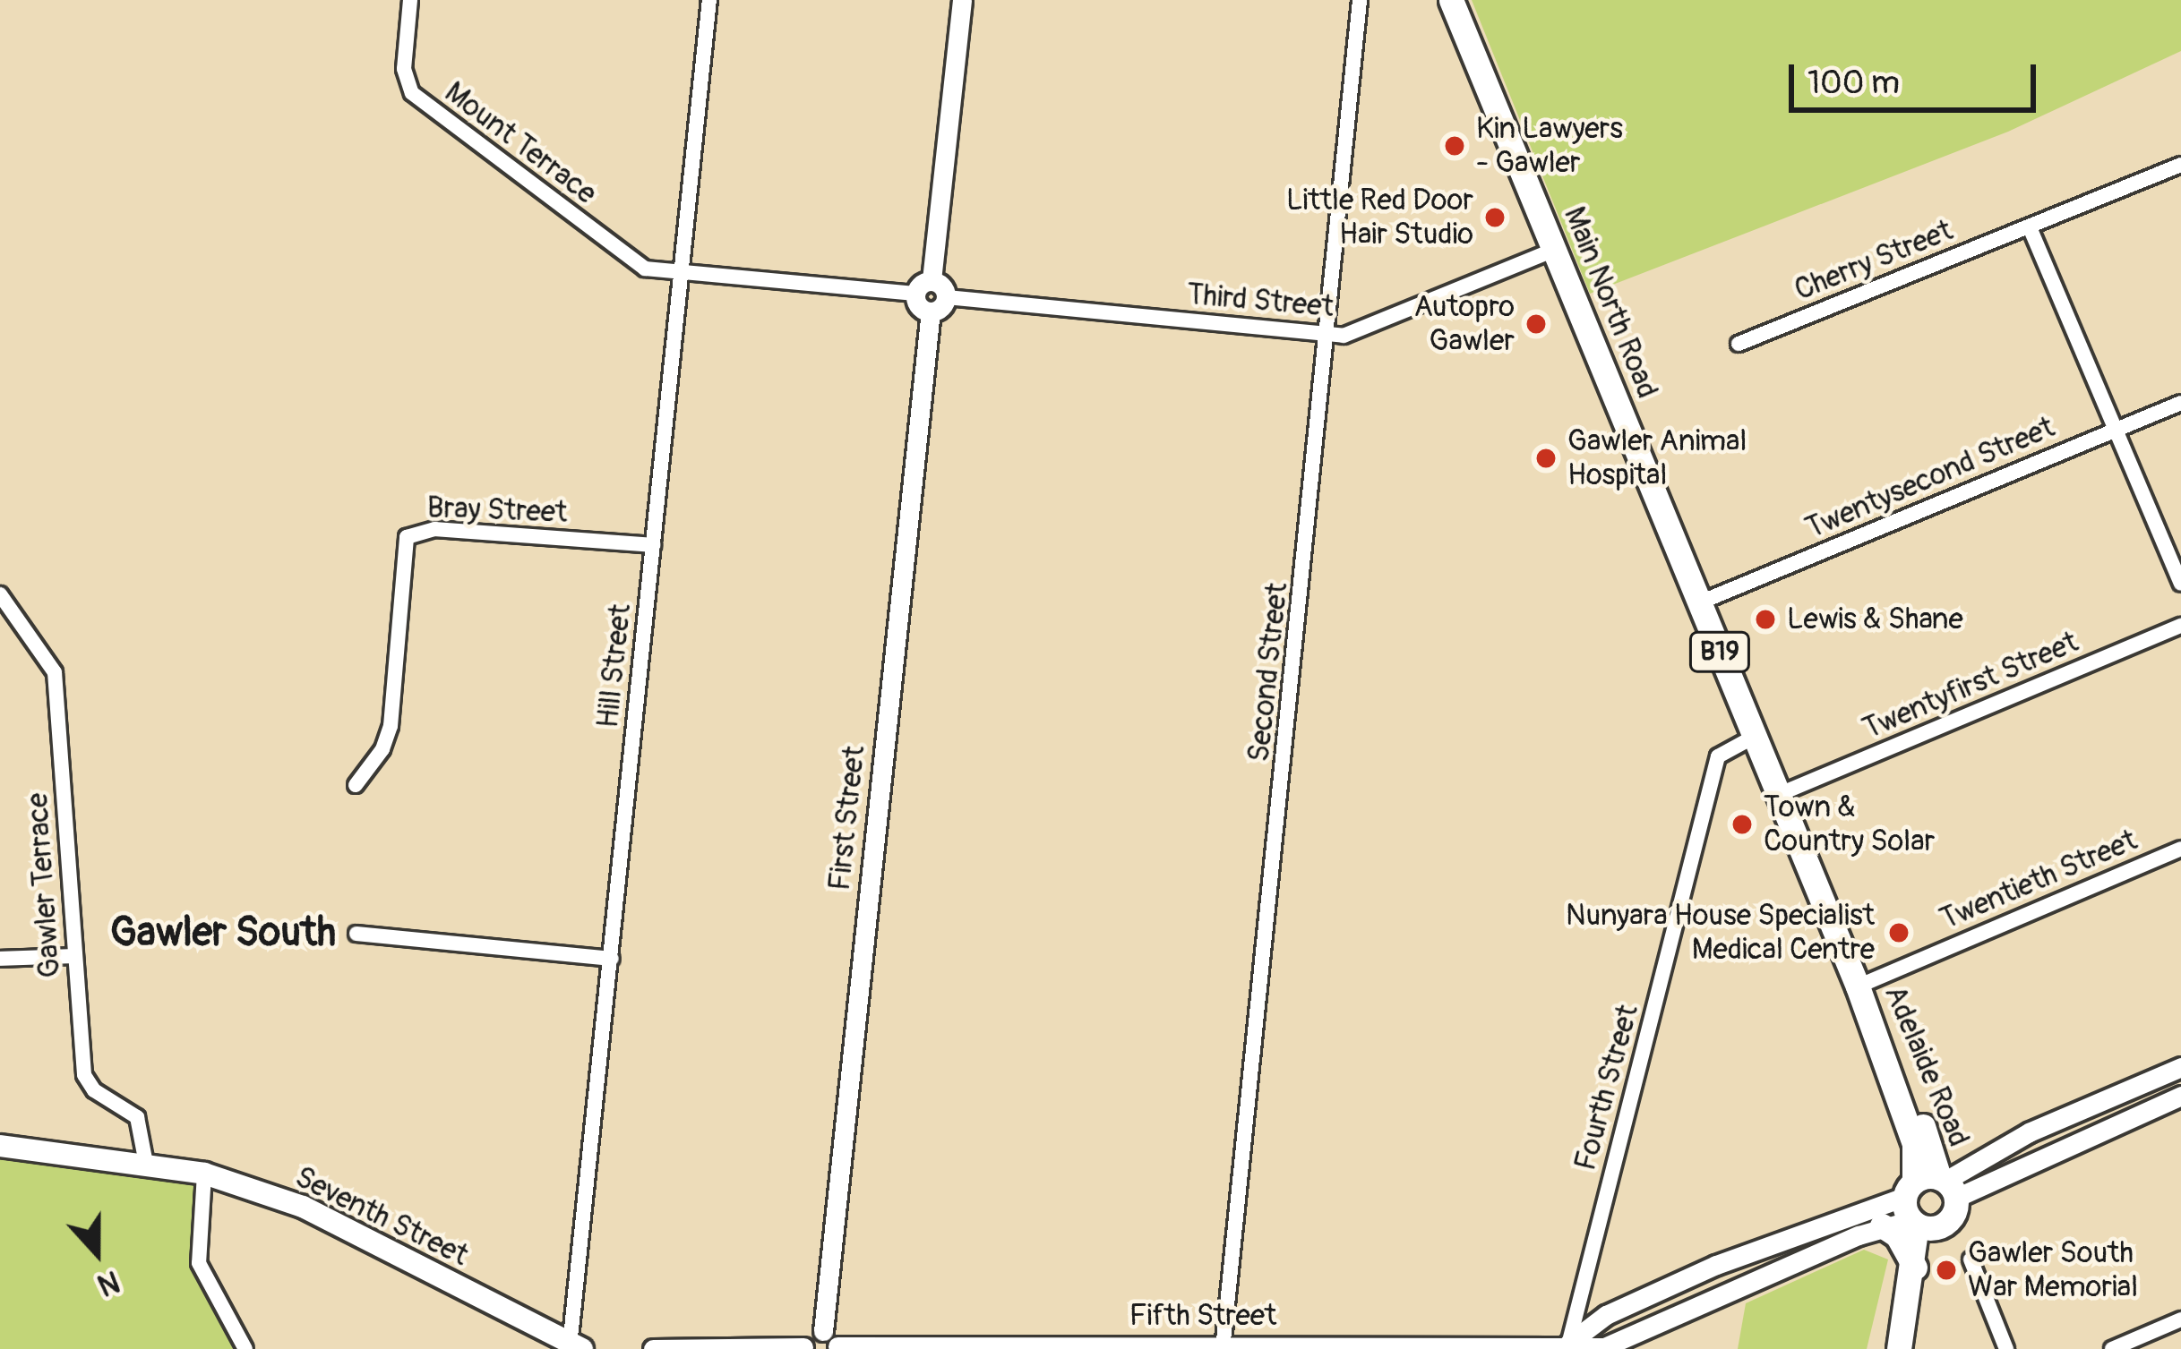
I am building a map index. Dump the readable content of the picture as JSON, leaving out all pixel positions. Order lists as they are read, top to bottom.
{
  "streets": {
    "main road": [
      "Main North Road",
      "B19",
      "Adelaide Road",
      "Seventh Street"
    ],
    "street": [
      "Mount Terrace",
      "Cherry Street",
      "Third Street",
      "Twentysecond Street",
      "Bray Street",
      "Hill Street",
      "Second Street",
      "Twentyfirst Street",
      "First Street",
      "Twentieth Street",
      "Gawler Terrace",
      "Fourth Street",
      "Fifth Street"
    ]
  },
  "crossings": [
    ["Mount Terrace", "Hill Street"],
    ["Third Street", "Main North Road"],
    ["Third Street", "Second Street"],
    ["Main North Road", "Twentysecond Street"],
    ["Main North Road", "Twentyfirst Street"],
    ["Main North Road", "Twentieth Street"],
    ["Main North Road", "Adelaide Road"],
    ["Main North Road", "Fourth Street"],
    ["Bray Street", "Hill Street"],
    ["Hill Street", "Seventh Street"],
    ["Second Street", "Fifth Street"],
    ["First Street", "Fifth Street"],
    ["Twentieth Street", "Adelaide Road"],
    ["Gawler Terrace", "Seventh Street"],
    ["Adelaide Road", "Fifth Street"],
    ["Fourth Street", "Fifth Street"]
  ],
  "districts": ["Gawler South"],
  "places": [
    "Kin Lawyers - Gawler",
    "Little Red Door Hair Studio",
    "Autopro Gawler",
    "Gawler Animal Hospital",
    "Lewis & Shane",
    "Town & Country Solar",
    "Nunyara House Specialist Medical Centre",
    "Gawler South War Memorial"
  ],
  "scale_bar": "100 m",
  "north": "bottom"
}
